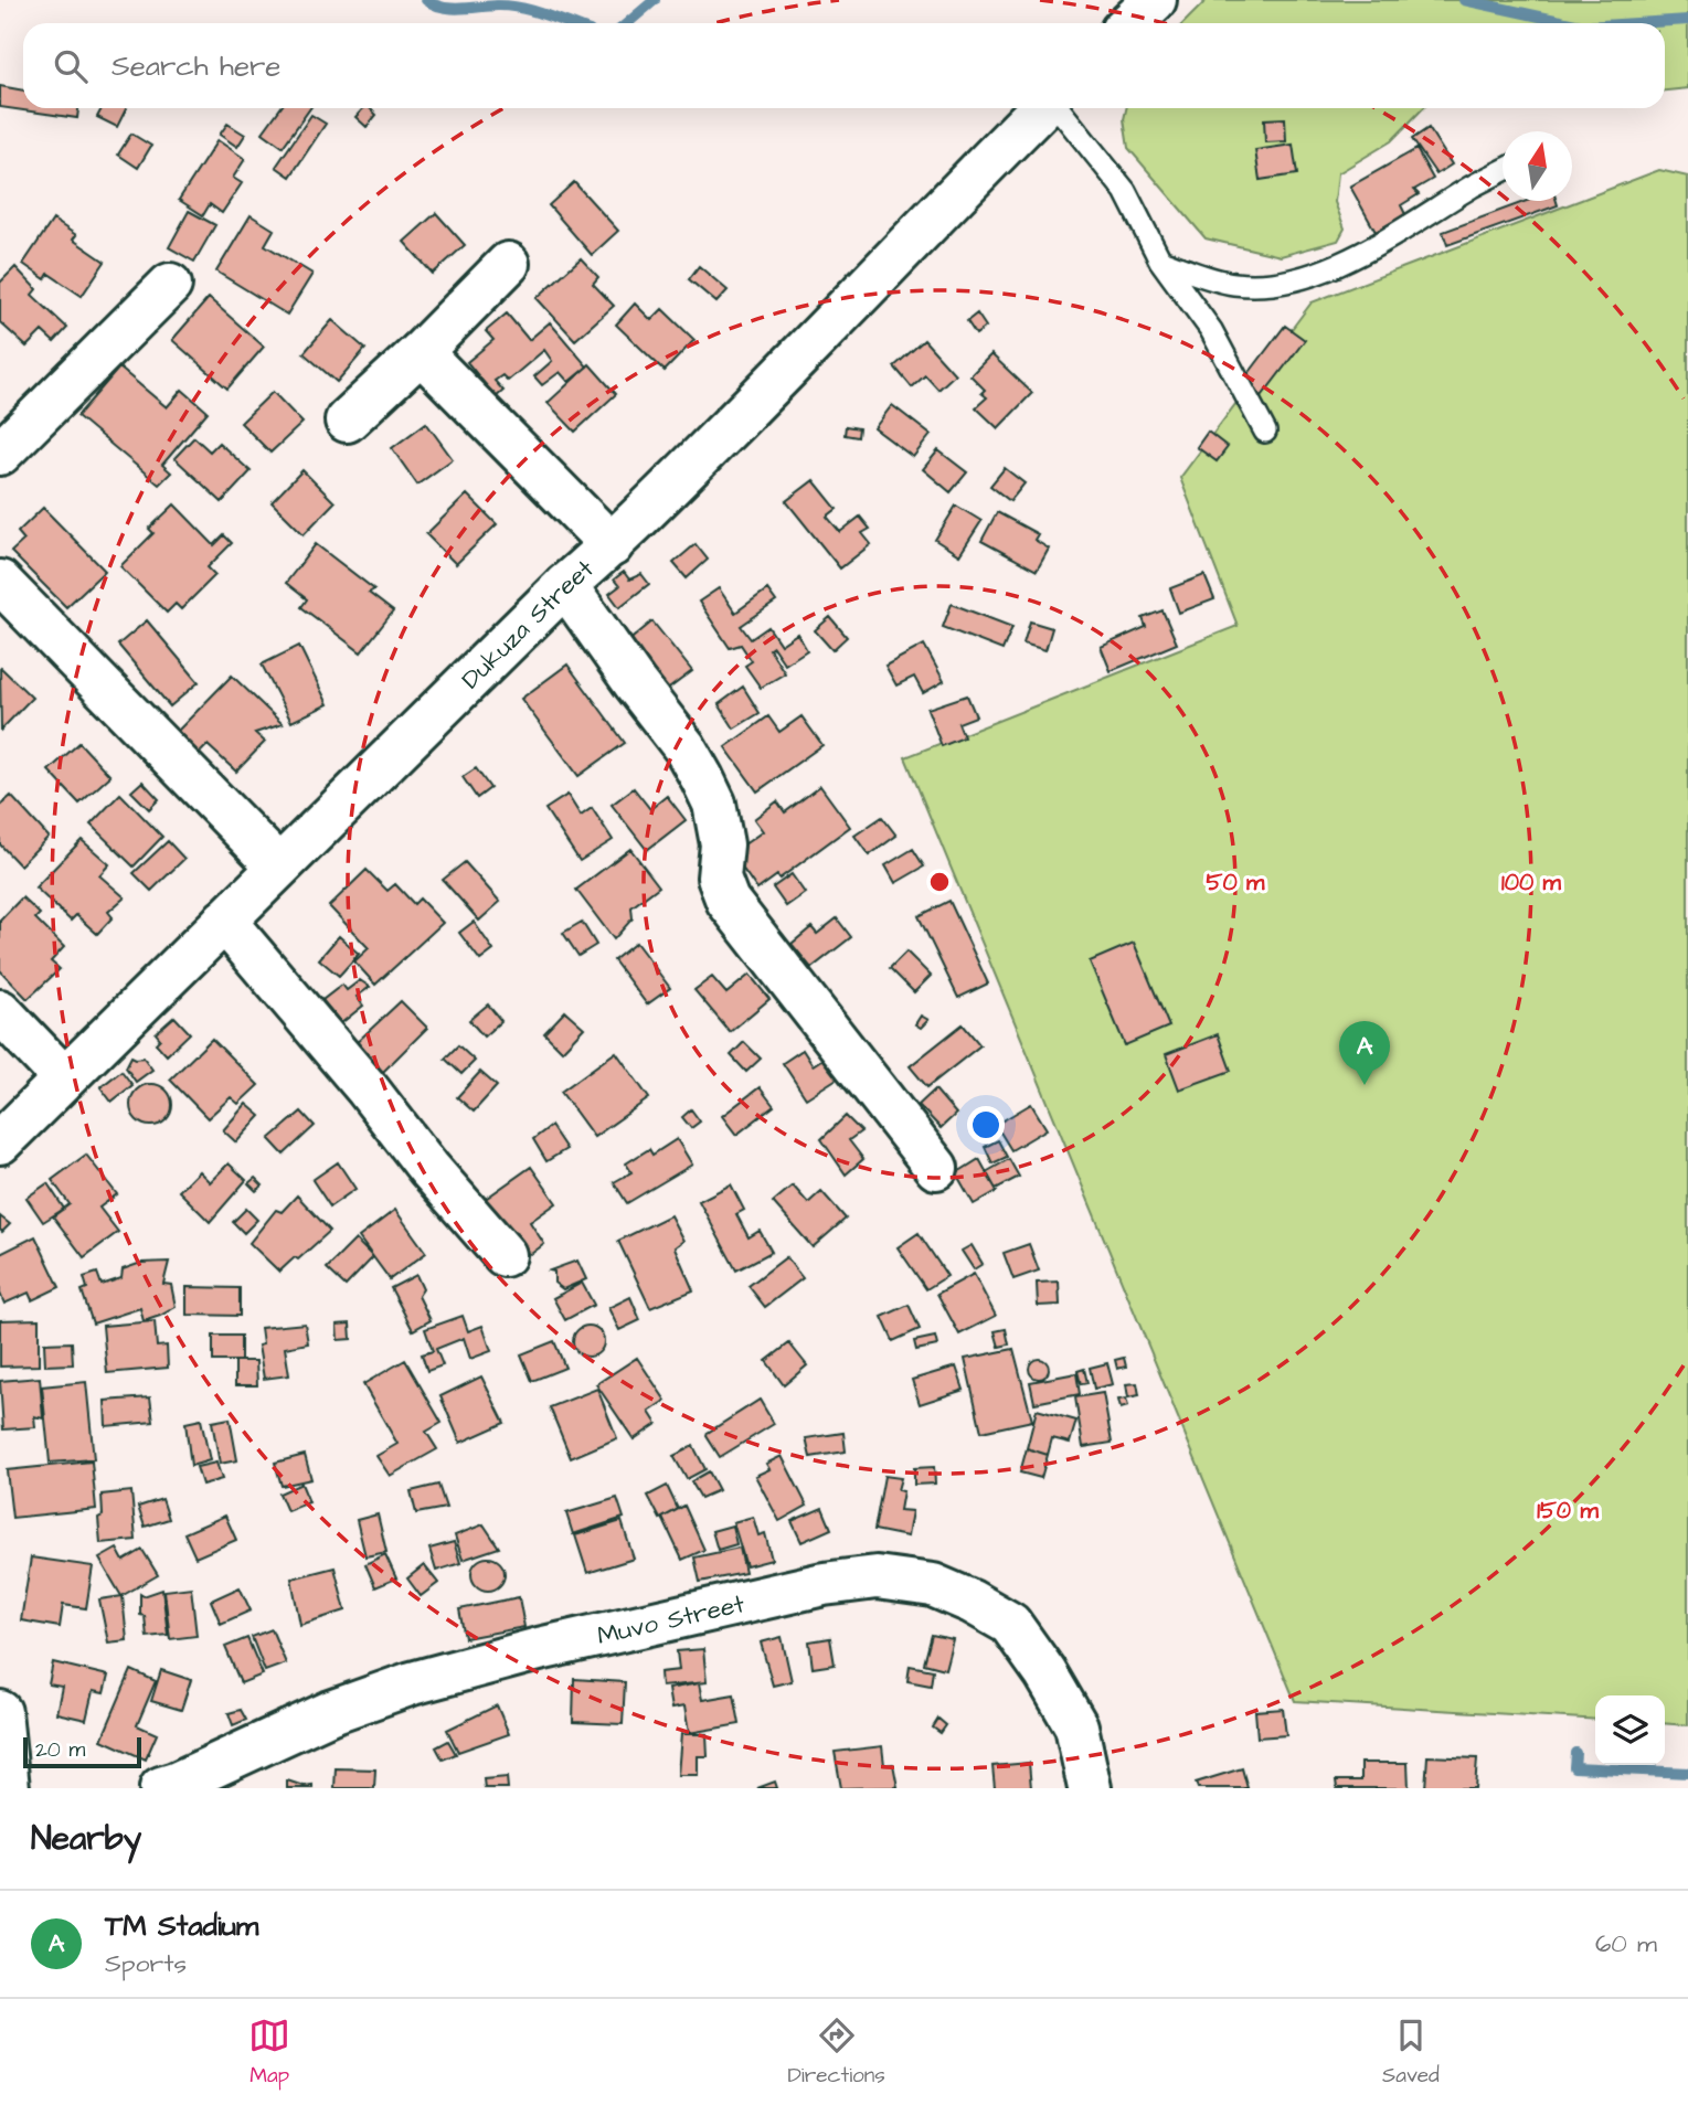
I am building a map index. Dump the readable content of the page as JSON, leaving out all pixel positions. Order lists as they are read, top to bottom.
{
  "streets": {
    "street": ["Dukuza Street", "Muvo Street"]
  },
  "scale_bar": "20 m",
  "north": "top",
  "page": {
    "search": "Search here",
    "pins": "A",
    "scale": "20 m",
    "heading": "Nearby",
    "list": [
      {
        "mark": "A",
        "name": "TM Stadium",
        "note": "Sports",
        "value": "60 m"
      }
    ],
    "nav": ["Map", "Directions", "Saved"]
  },
  "rings": ["50 m", "100 m", "150 m"]
}
